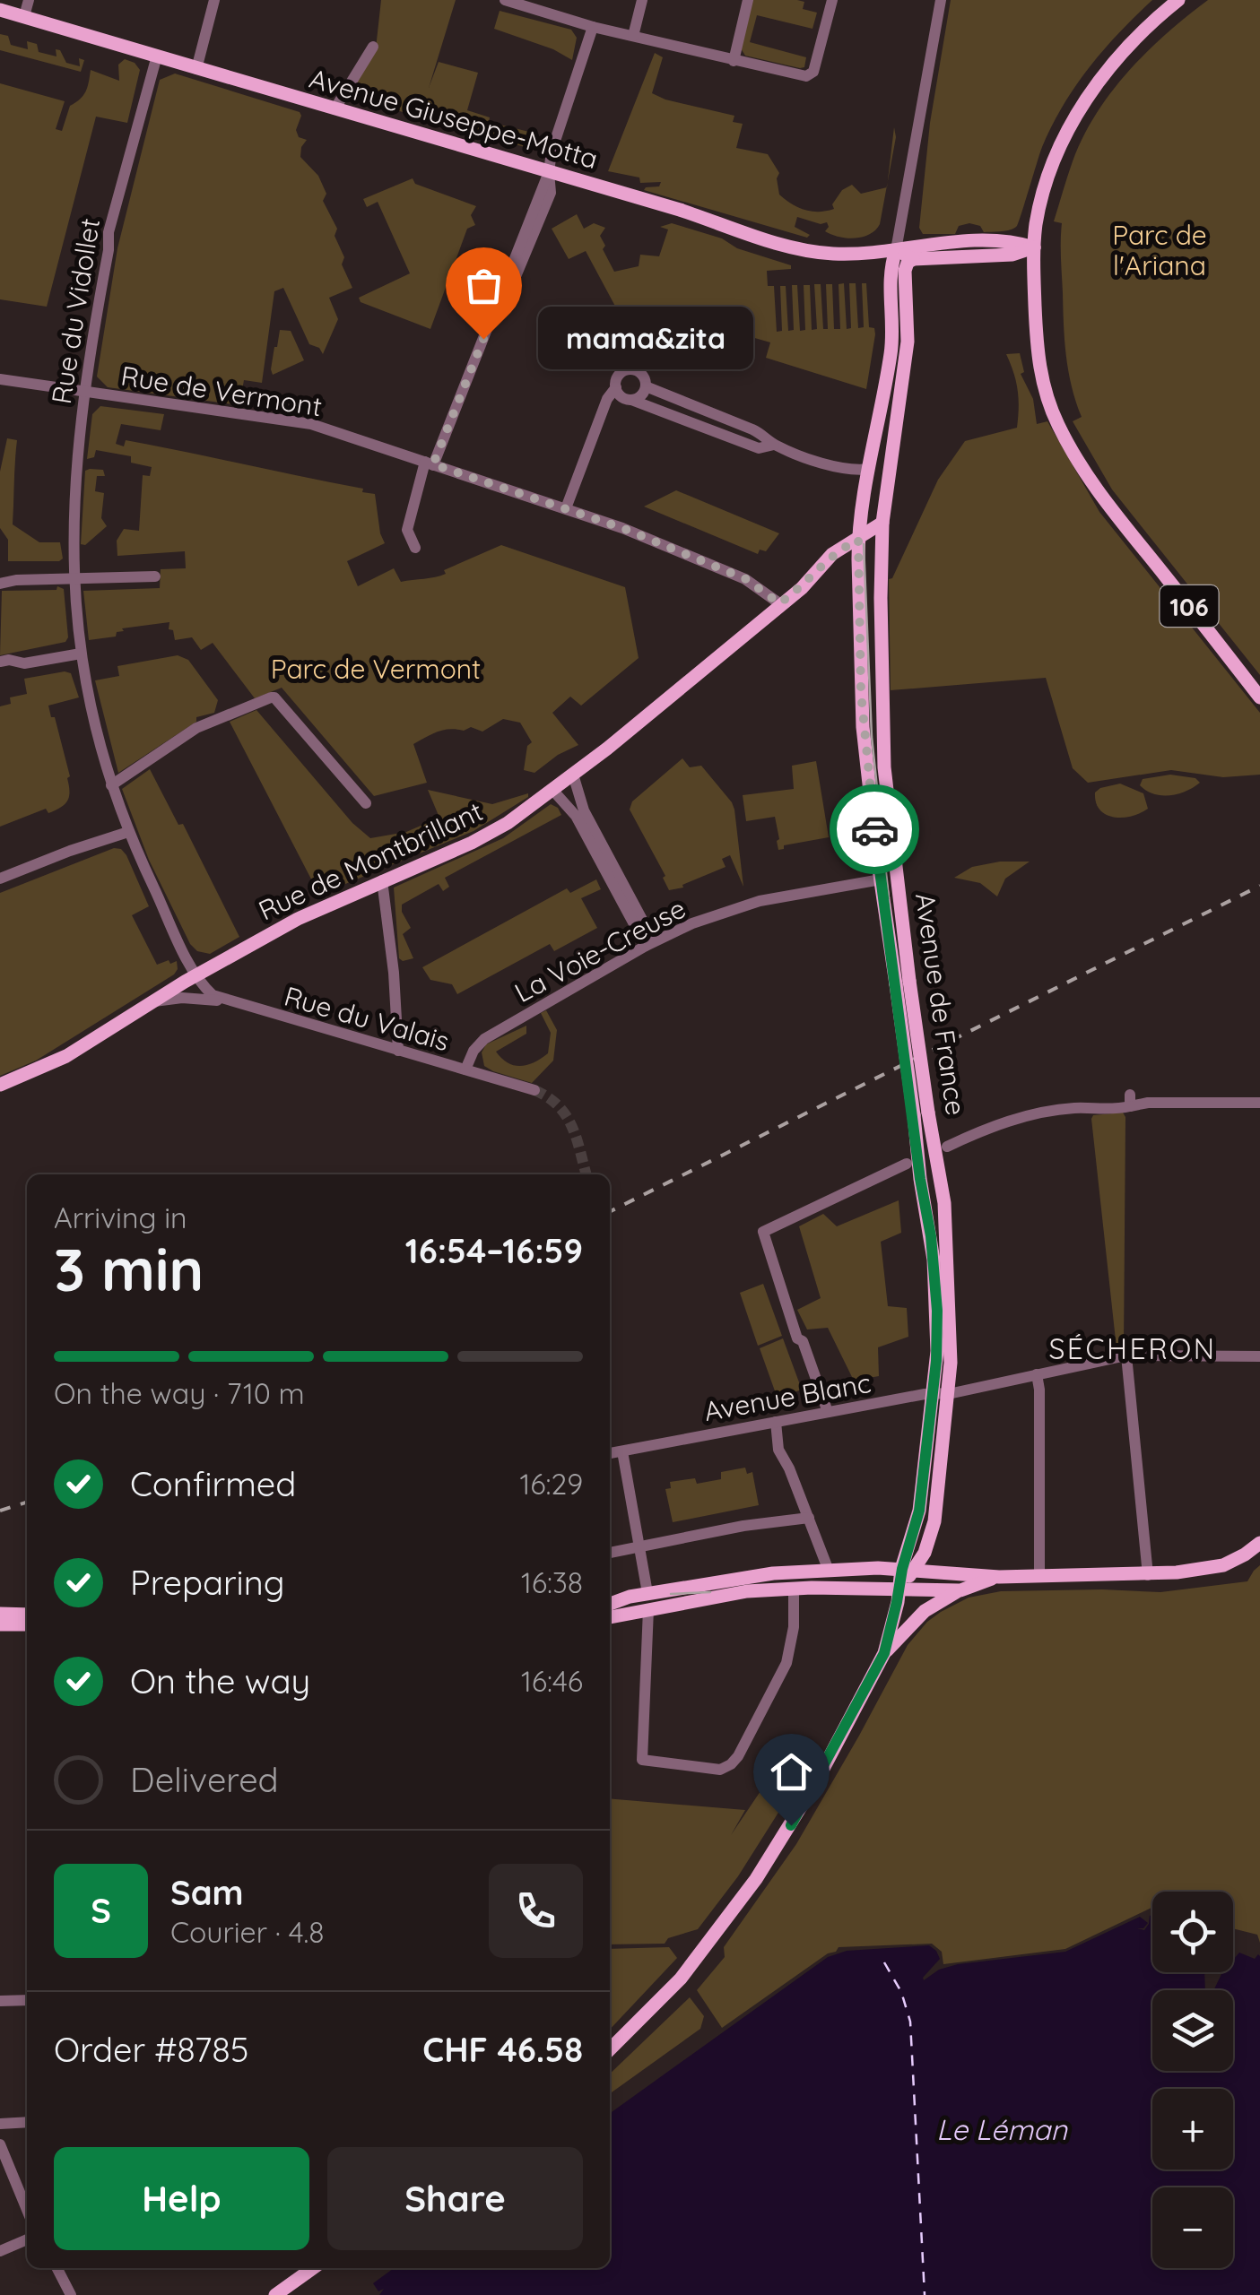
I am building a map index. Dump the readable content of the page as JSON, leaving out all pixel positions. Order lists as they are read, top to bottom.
{
  "streets": {
    "main road": [
      "Avenue Giuseppe-Motta",
      "106",
      "Rue de Montbrillant",
      "Avenue de France"
    ],
    "street": [
      "Rue du Vidollet",
      "Rue de Vermont",
      "La Voie-Creuse",
      "Rue du Valais",
      "Avenue Blanc"
    ]
  },
  "crossings": [
    ["Avenue Giuseppe-Motta", "Rue du Vidollet"],
    ["Avenue Giuseppe-Motta", "106"],
    ["Avenue Giuseppe-Motta", "Avenue de France"],
    ["Rue du Vidollet", "Rue de Vermont"],
    ["Rue du Vidollet", "Rue de Montbrillant"],
    ["Rue du Vidollet", "Rue du Valais"],
    ["Rue de Vermont", "Rue de Montbrillant"],
    ["Rue de Montbrillant", "Avenue de France"],
    ["Rue de Montbrillant", "Rue du Valais"],
    ["La Voie-Creuse", "Avenue de France"],
    ["La Voie-Creuse", "Rue du Valais"],
    ["Avenue de France", "Avenue Blanc"]
  ],
  "districts": ["SÉCHERON"],
  "water": ["Le Léman"],
  "parks": ["Parc de l'Ariana", "Parc de Vermont"],
  "places": ["mama&zita"],
  "page": {
    "bubble": "mama&zita",
    "heading": ["3 min", "Arriving in", "16:54–16:59"],
    "panel": [
      "Sam",
      "Courier · 4.8",
      "Order #8785",
      "CHF 46.58"
    ],
    "bar": "On the way · 710 m",
    "list": [
      ["Confirmed", "16:29"],
      ["Preparing", "16:38"],
      ["On the way", "16:46"],
      "Delivered"
    ],
    "round": "S",
    "map_buttons": ["+", "−"],
    "buttons": ["Help", "Share"]
  }
}
